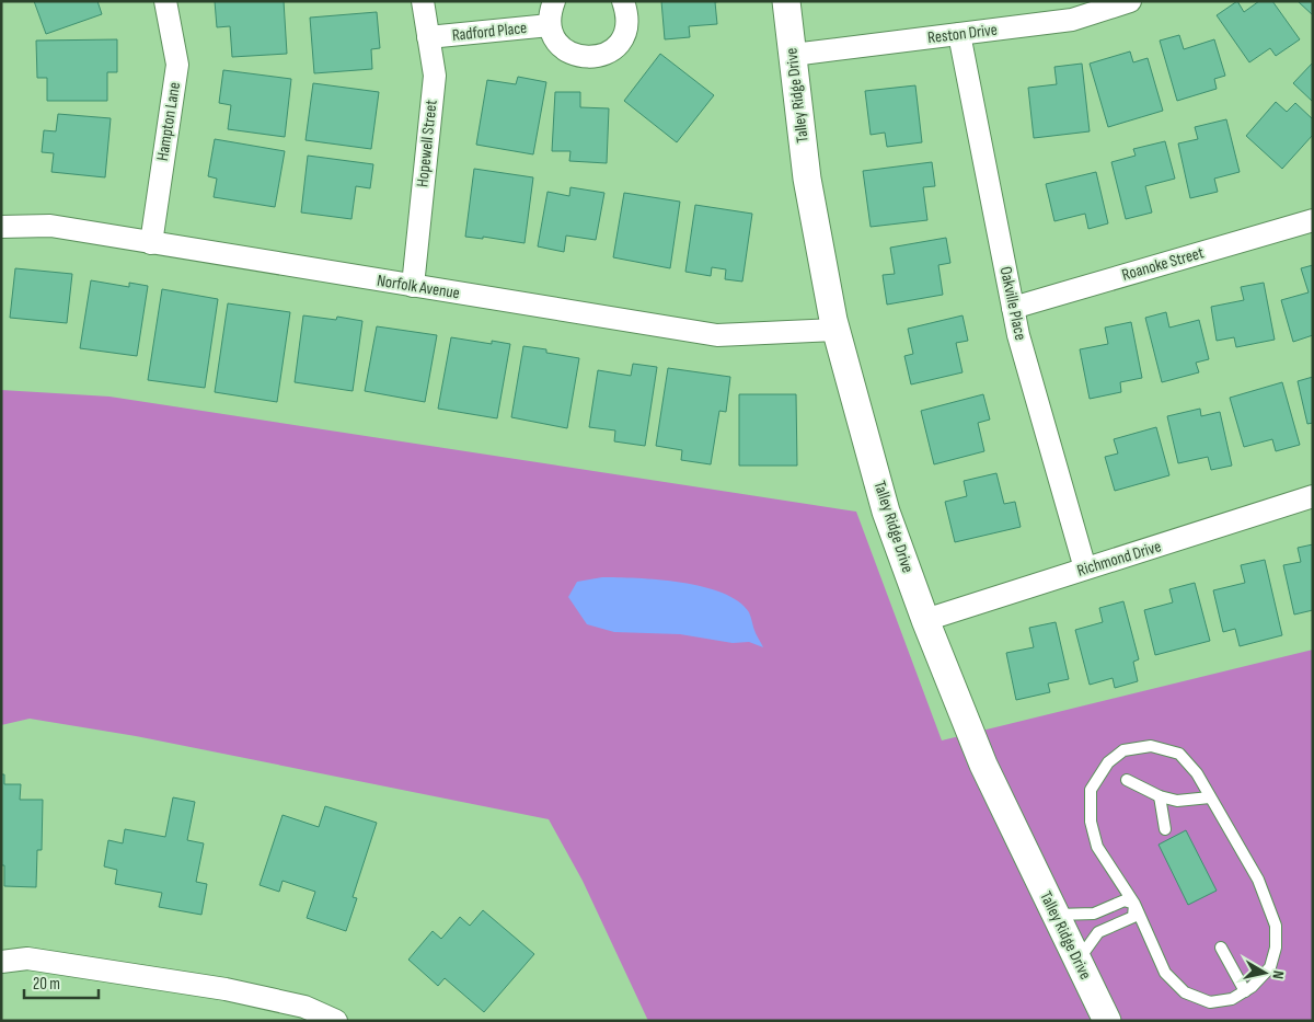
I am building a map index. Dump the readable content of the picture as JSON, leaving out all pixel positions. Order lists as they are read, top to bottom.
{
  "streets": {
    "street": [
      "Radford Place",
      "Reston Drive",
      "Talley Ridge Drive",
      "Hampton Lane",
      "Hopewell Street",
      "Roanoke Street",
      "Norfolk Avenue",
      "Oakville Place",
      "Richmond Drive"
    ]
  },
  "crossings": [
    ["Radford Place", "Hopewell Street"],
    ["Reston Drive", "Talley Ridge Drive"],
    ["Reston Drive", "Oakville Place"],
    ["Talley Ridge Drive", "Norfolk Avenue"],
    ["Talley Ridge Drive", "Richmond Drive"],
    ["Hampton Lane", "Norfolk Avenue"],
    ["Hopewell Street", "Norfolk Avenue"],
    ["Roanoke Street", "Oakville Place"],
    ["Oakville Place", "Richmond Drive"]
  ],
  "scale_bar": "20 m",
  "north": "right"
}
